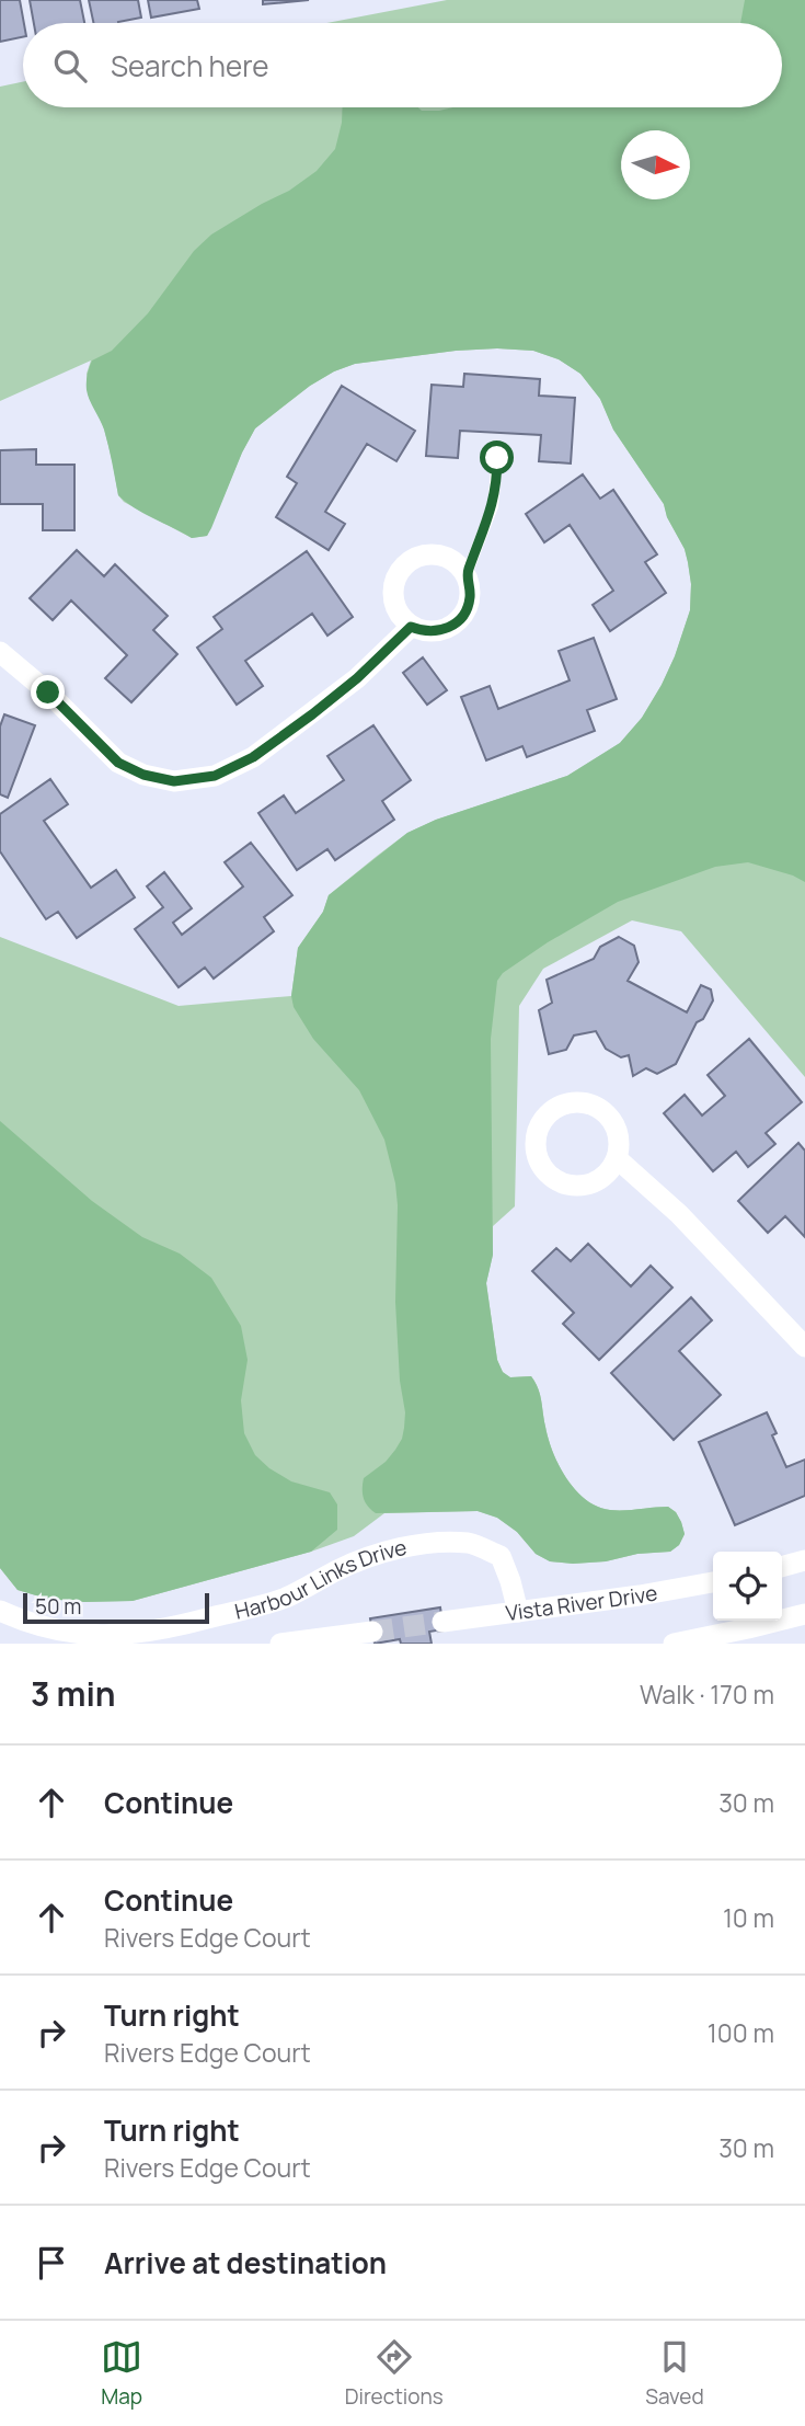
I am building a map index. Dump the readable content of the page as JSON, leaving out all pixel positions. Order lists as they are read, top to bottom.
{
  "streets": {
    "street": ["Harbour Links Drive", "Vista River Drive"]
  },
  "crossings": [
    ["Harbour Links Drive", "Vista River Drive"]
  ],
  "scale_bar": "50 m",
  "north": "right",
  "page": {
    "search": "Search here",
    "scale": "50 m",
    "heading": ["3 min", "Walk · 170 m"],
    "list": [
      ["Continue", "30 m"],
      ["Continue", "Rivers Edge Court", "10 m"],
      ["Turn right", "Rivers Edge Court", "100 m"],
      ["Turn right", "Rivers Edge Court", "30 m"],
      "Arrive at destination"
    ],
    "nav": ["Map", "Directions", "Saved"]
  }
}
